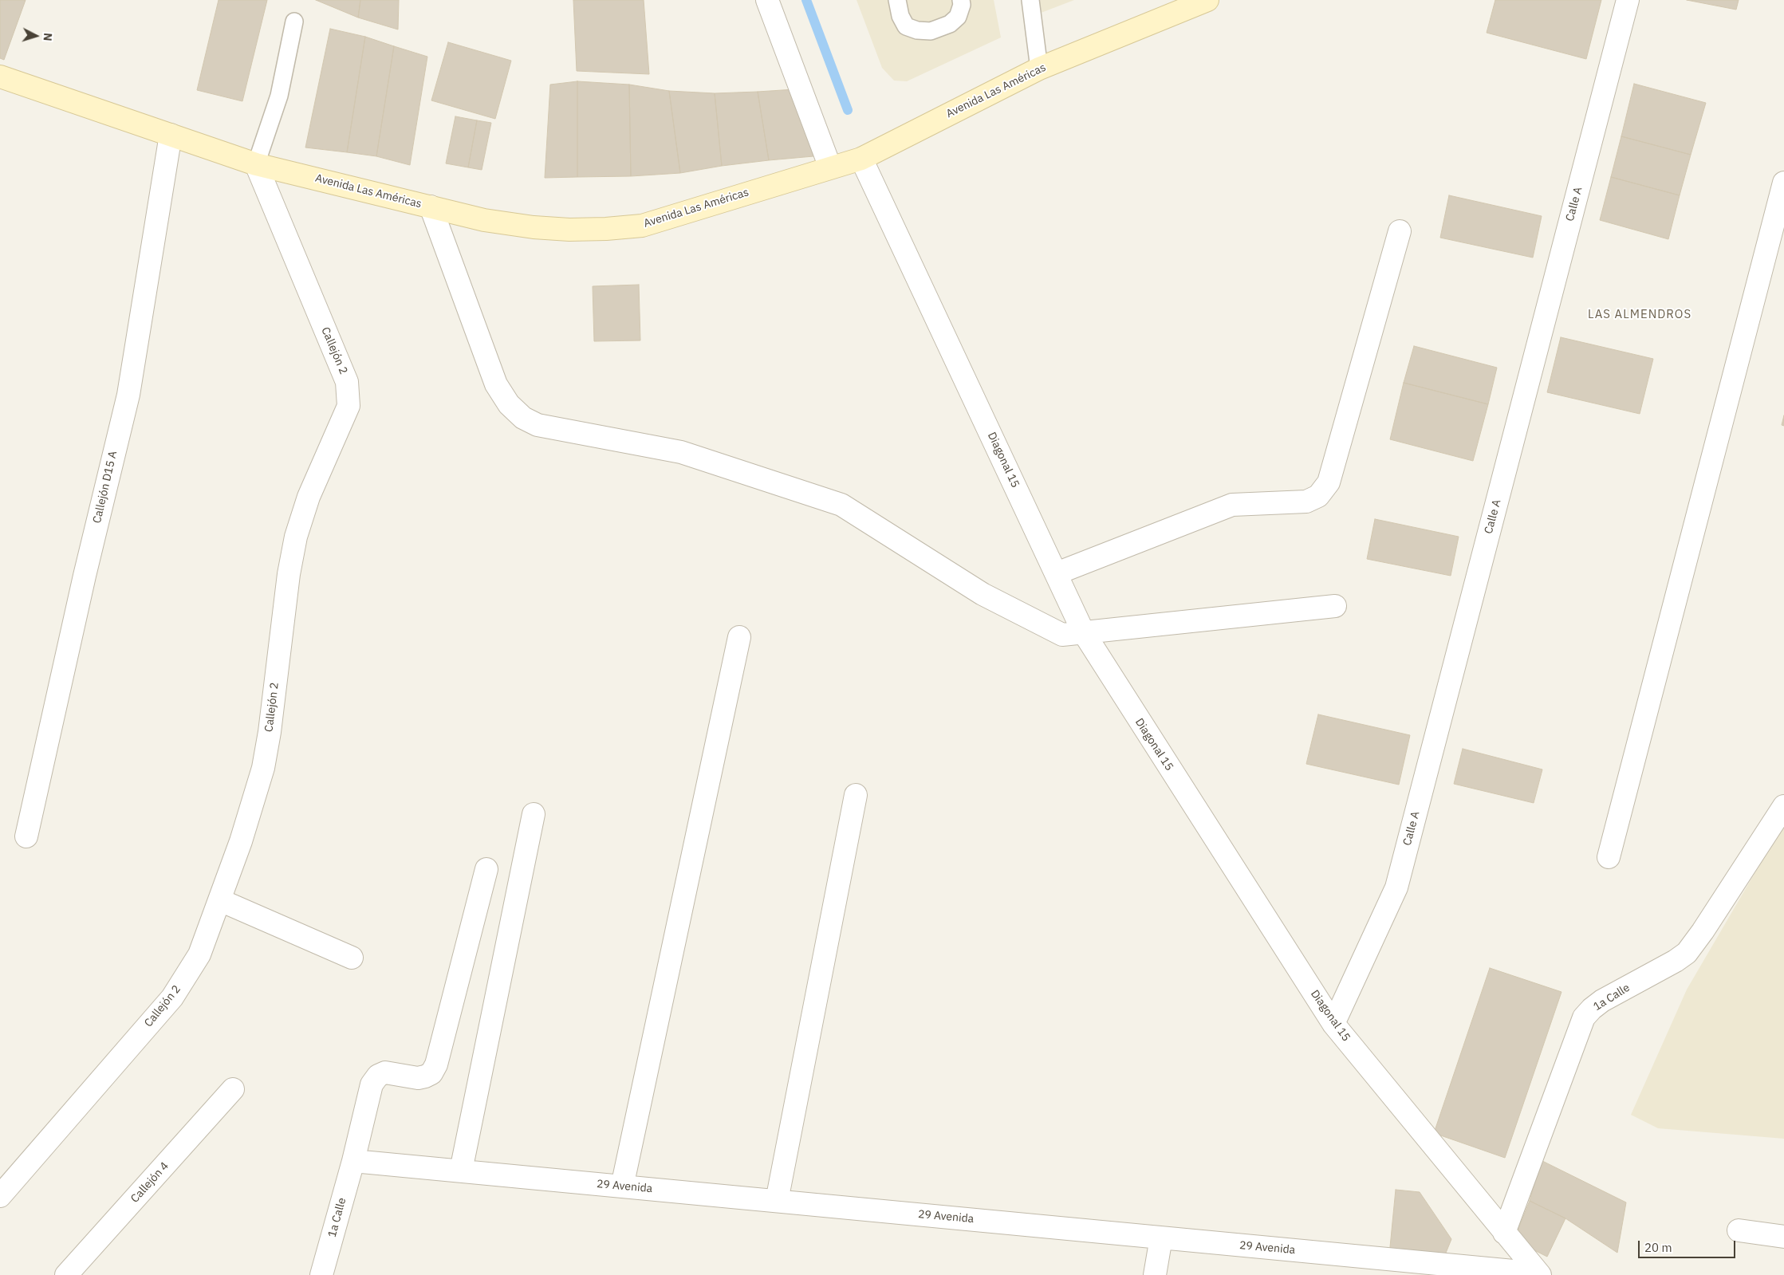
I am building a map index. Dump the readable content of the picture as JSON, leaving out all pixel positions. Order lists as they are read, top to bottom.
{
  "streets": {
    "main road": ["Avenida Las Américas"],
    "street": [
      "Calle A",
      "Callejón 2",
      "Diagonal 15",
      "Callejón D15 A",
      "1a Calle",
      "Callejón 4",
      "29 Avenida"
    ]
  },
  "crossings": [
    ["Avenida Las Américas", "Callejón 2"],
    ["Avenida Las Américas", "Diagonal 15"],
    ["Avenida Las Américas", "Callejón D15 A"],
    ["Calle A", "Diagonal 15"],
    ["Diagonal 15", "1a Calle"],
    ["Diagonal 15", "29 Avenida"],
    ["1a Calle", "29 Avenida"]
  ],
  "districts": ["LAS ALMENDROS"],
  "scale_bar": "20 m",
  "north": "right"
}
